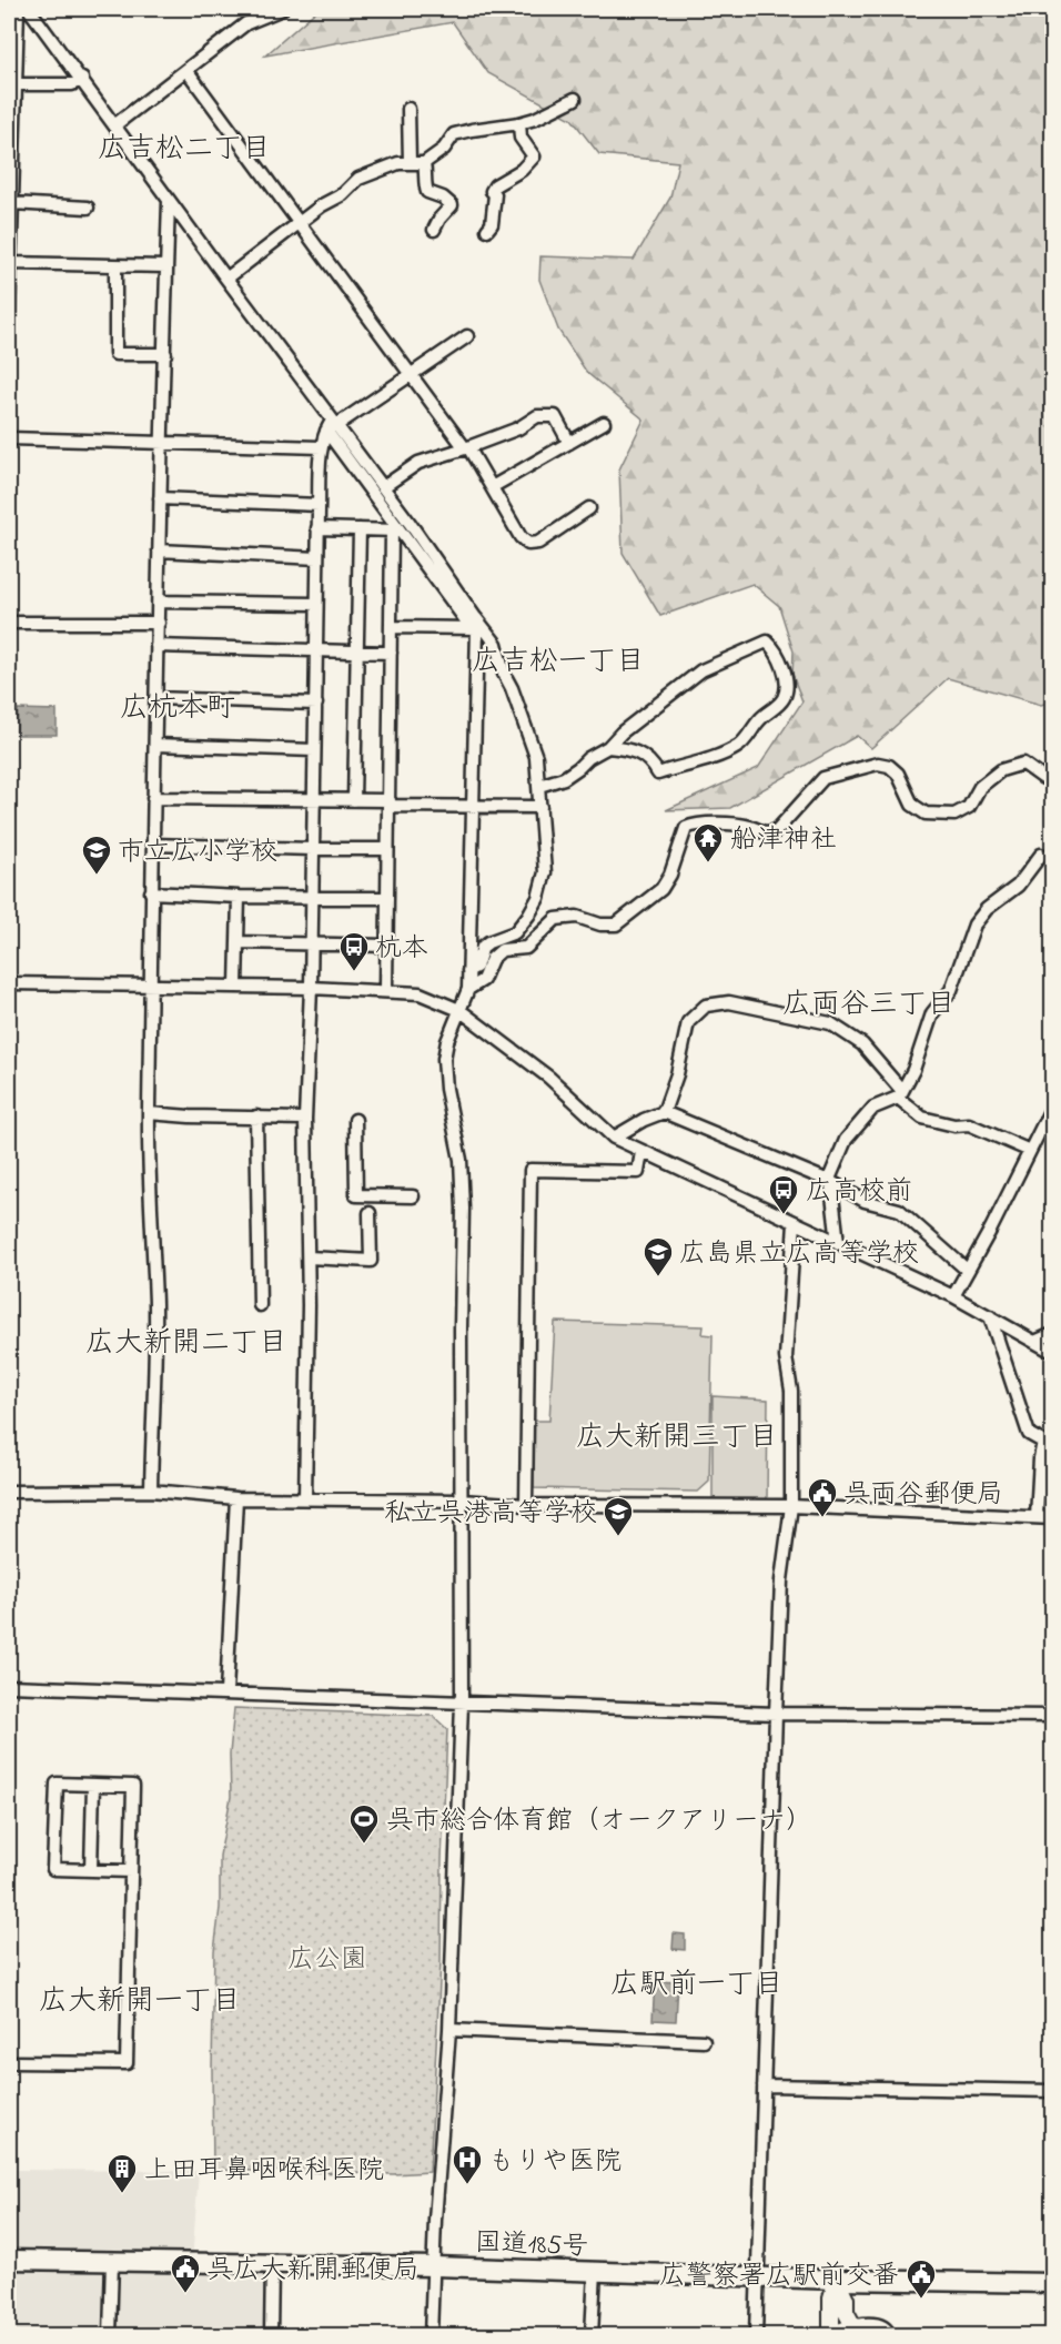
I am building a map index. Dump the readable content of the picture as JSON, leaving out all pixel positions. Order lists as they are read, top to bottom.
{
  "streets": {
    "highway": ["国道185号"]
  },
  "districts": [
    "広吉松二丁目",
    "広吉松一丁目",
    "広杭本町",
    "広両谷三丁目",
    "広大新開二丁目",
    "広大新開三丁目",
    "広駅前一丁目",
    "広大新開一丁目"
  ],
  "parks": ["広公園"],
  "places": {
    "temple": ["船津神社"],
    "school or university": ["市立広小学校", "広島県立広高等学校", "私立呉港高等学校"],
    "bus stop": ["杭本", "広高校前"],
    "public building": ["呉両谷郵便局", "呉広大新開郵便局", "広警察署広駅前交番"],
    "sports": ["呉市総合体育館（オークアリーナ）"],
    "hospital": ["もりや医院"],
    "building": ["上田耳鼻咽喉科医院"]
  }
}
